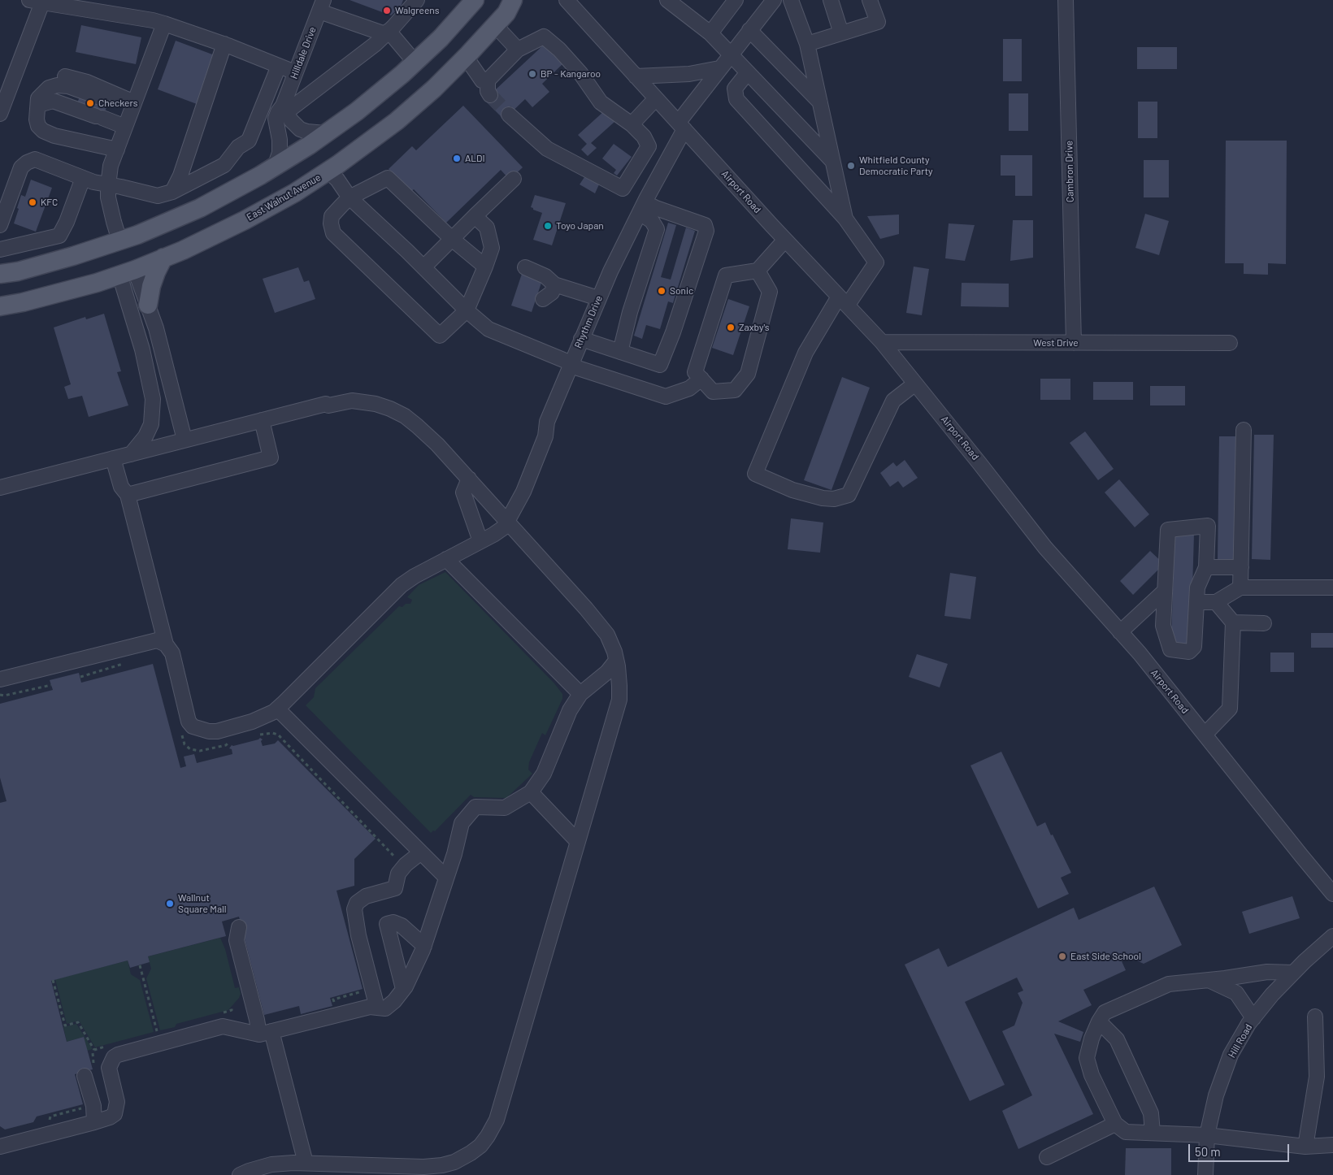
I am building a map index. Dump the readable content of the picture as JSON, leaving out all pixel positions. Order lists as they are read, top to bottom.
{
  "streets": {
    "main road": ["East Walnut Avenue"],
    "street": [
      "Hilldale Drive",
      "Cambron Drive",
      "Airport Road",
      "Rhythm Drive",
      "West Drive",
      "Hill Road"
    ]
  },
  "crossings": [
    ["Cambron Drive", "West Drive"],
    ["Airport Road", "Rhythm Drive"],
    ["Airport Road", "West Drive"]
  ],
  "places": [
    "Walgreens",
    "BP - Kangaroo",
    "Checkers",
    "ALDI",
    "Whitfield County Democratic Party",
    "KFC",
    "Toyo Japan",
    "Sonic",
    "Zaxby's",
    "Wallnut Square Mall",
    "East Side School"
  ],
  "scale_bar": "50 m"
}
